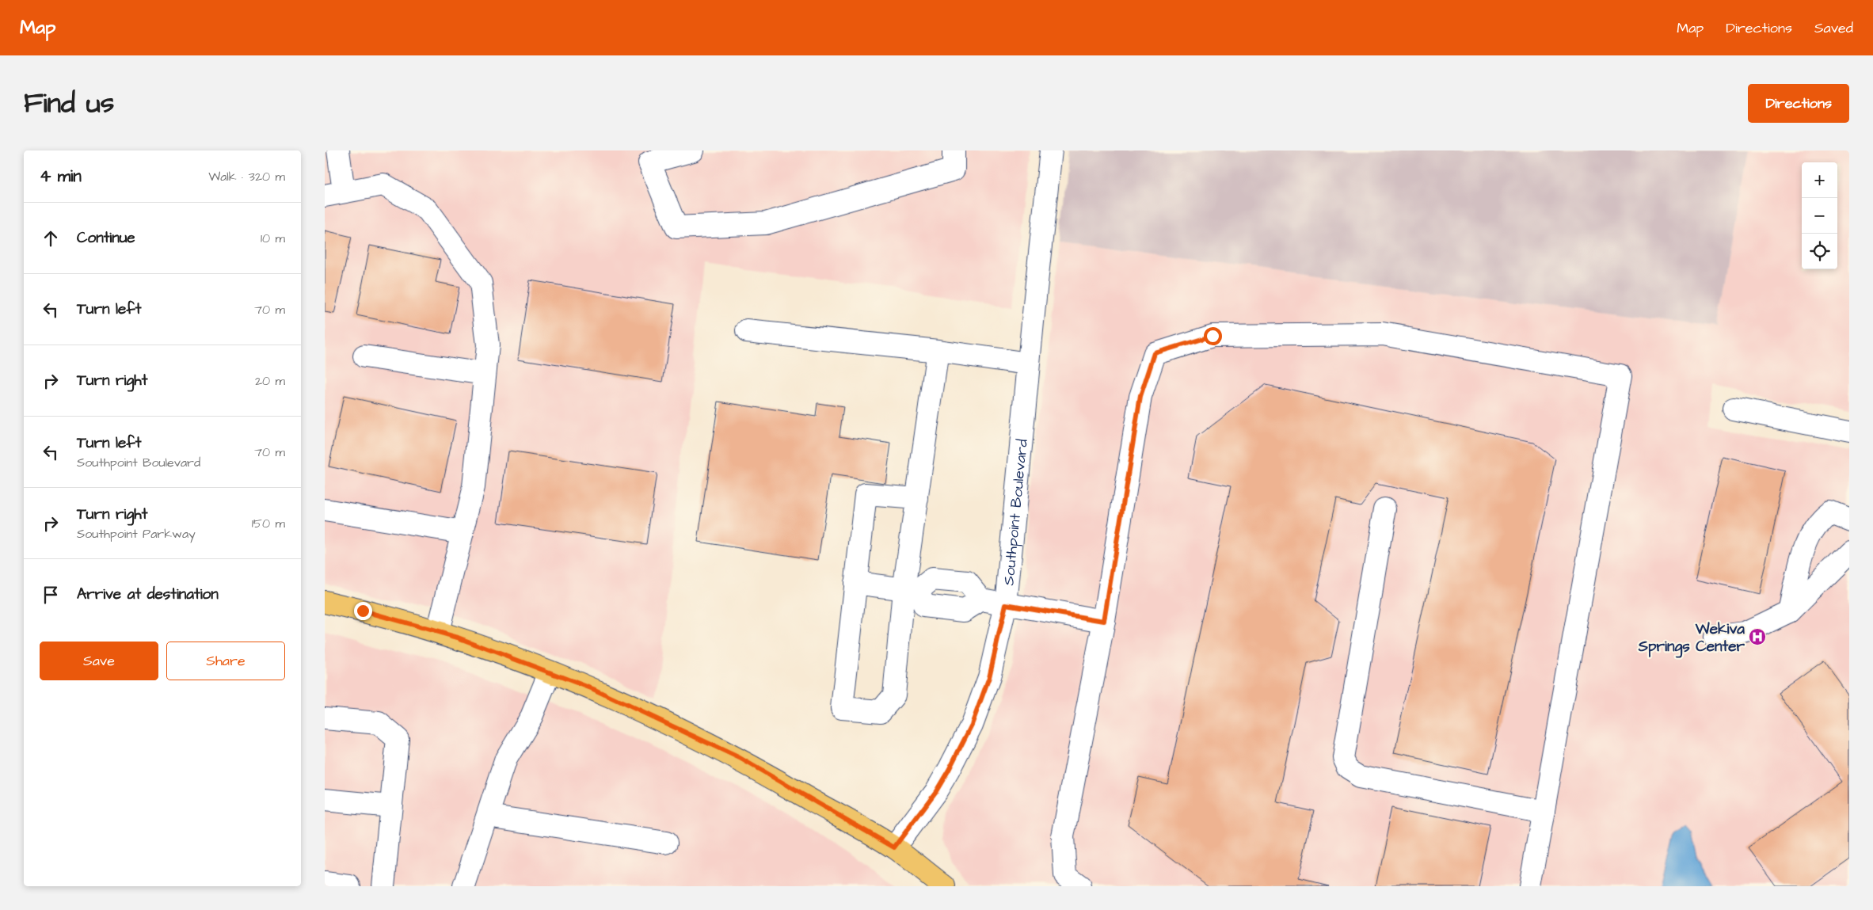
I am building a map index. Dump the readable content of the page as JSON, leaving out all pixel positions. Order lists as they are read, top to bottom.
{
  "streets": {
    "street": ["Southpoint Boulevard"]
  },
  "places": {
    "hospital": ["Wekiva Springs Center"]
  },
  "page": {
    "header": "Map",
    "nav": ["Map", "Directions", "Saved"],
    "title": "Find us",
    "buttons": [
      "Directions",
      ["Save", "Share"]
    ],
    "heading": ["4 min", "Walk · 320 m"],
    "map_buttons": ["+", "−"],
    "list": [
      ["Continue", "10 m"],
      ["Turn left", "70 m"],
      ["Turn right", "20 m"],
      ["Turn left", "Southpoint Boulevard", "70 m"],
      ["Turn right", "Southpoint Parkway", "150 m"],
      "Arrive at destination"
    ]
  }
}
